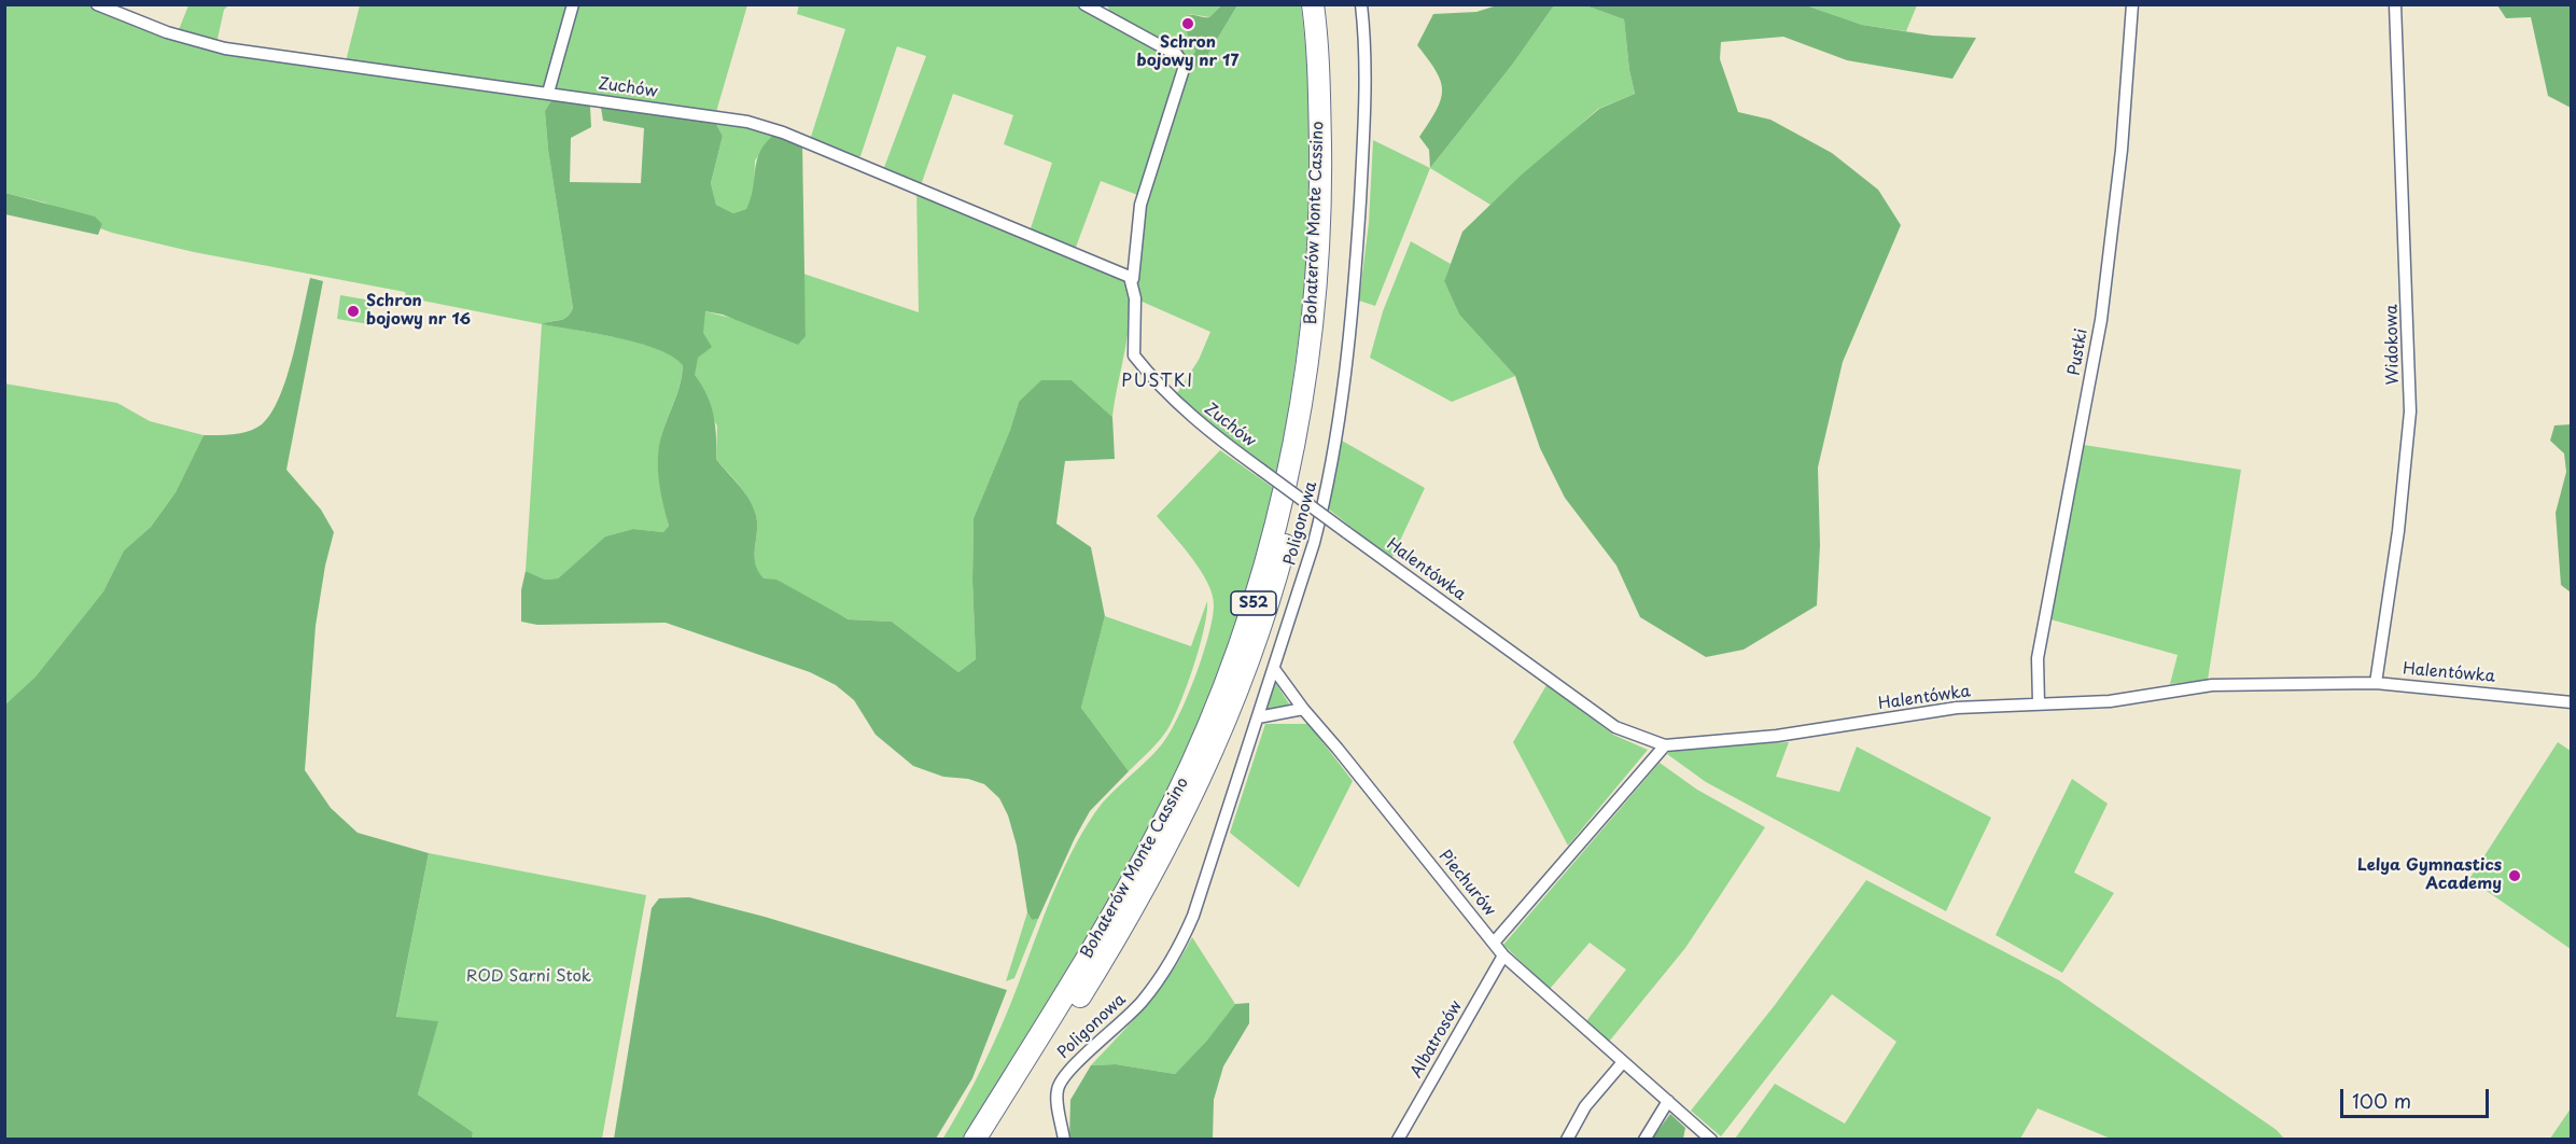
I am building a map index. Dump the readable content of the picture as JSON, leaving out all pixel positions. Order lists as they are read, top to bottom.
{
  "streets": {
    "highway": ["Bohaterów Monte Cassino", "S52"],
    "street": [
      "Zuchów",
      "Widokowa",
      "Pustki",
      "Poligonowa",
      "Halentówka",
      "Piechurów",
      "Albatrosów"
    ]
  },
  "crossings": [
    ["Zuchów", "Halentówka"],
    ["Widokowa", "Halentówka"],
    ["Pustki", "Halentówka"],
    ["Poligonowa", "Piechurów"],
    ["Piechurów", "Albatrosów"]
  ],
  "districts": ["PUSTKI"],
  "parks": ["ROD Sarni Stok"],
  "places": ["Schron bojowy nr 17", "Schron bojowy nr 16", "Lelya Gymnastics Academy"],
  "scale_bar": "100 m"
}
